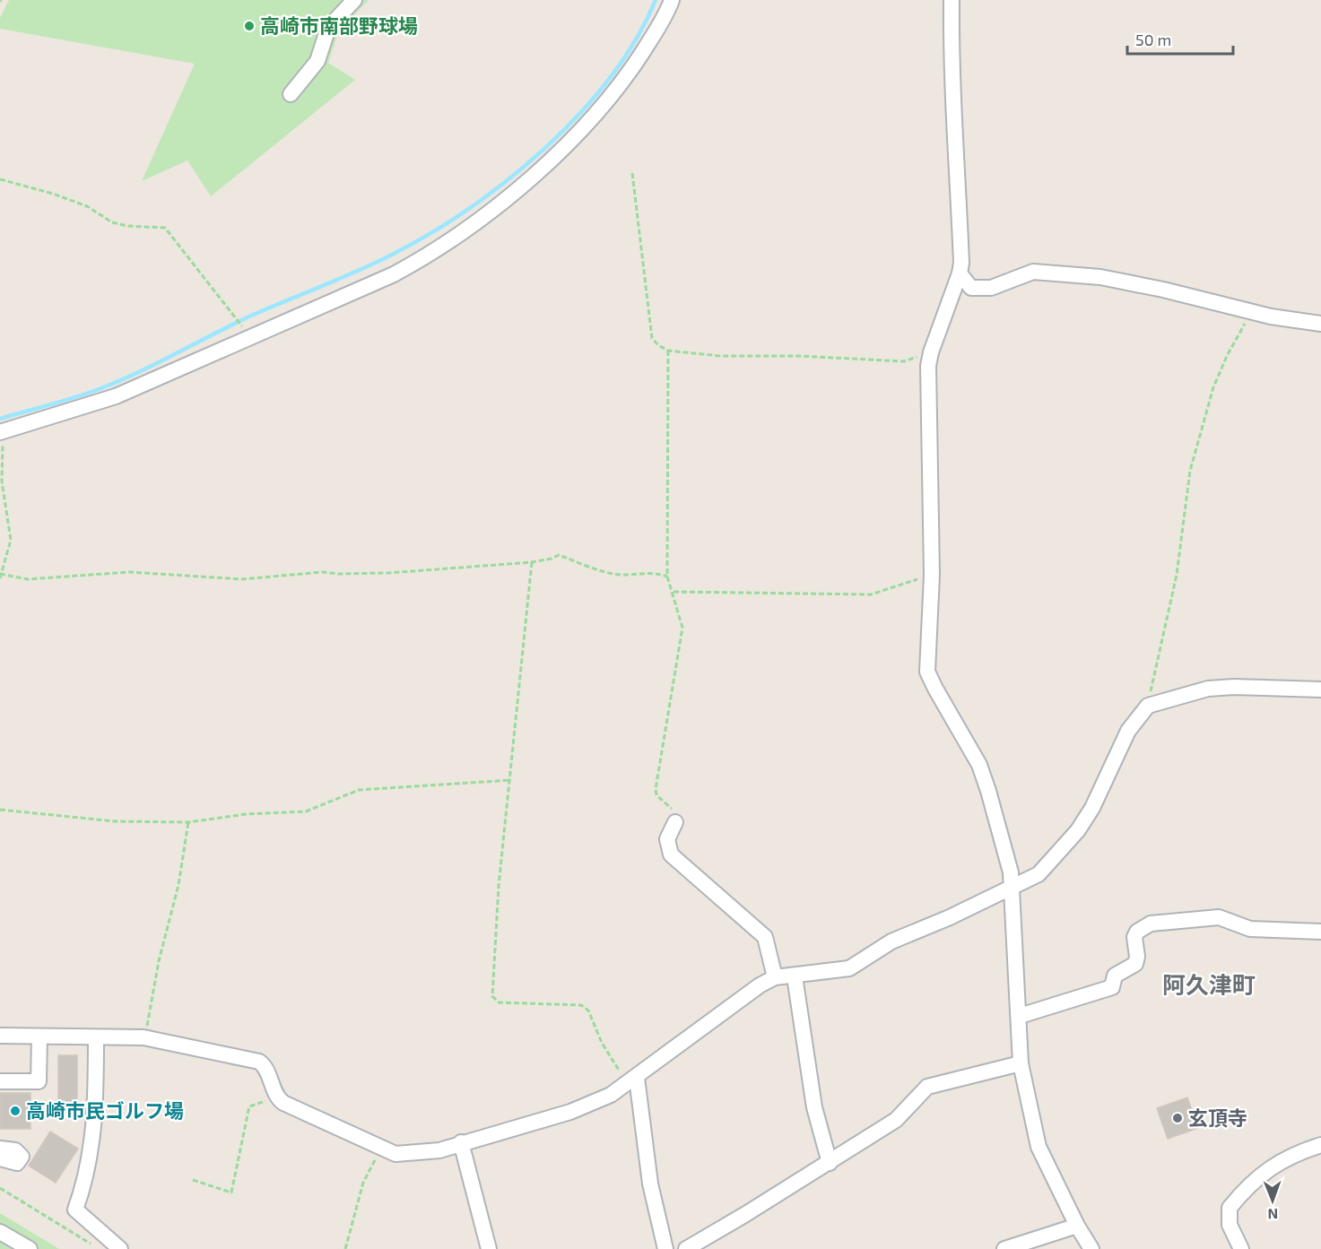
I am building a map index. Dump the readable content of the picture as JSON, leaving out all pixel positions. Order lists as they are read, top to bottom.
{
  "districts": ["阿久津町"],
  "places": ["高崎市南部野球場", "高崎市民ゴルフ場", "玄頂寺"],
  "scale_bar": "50 m",
  "north": "bottom"
}
